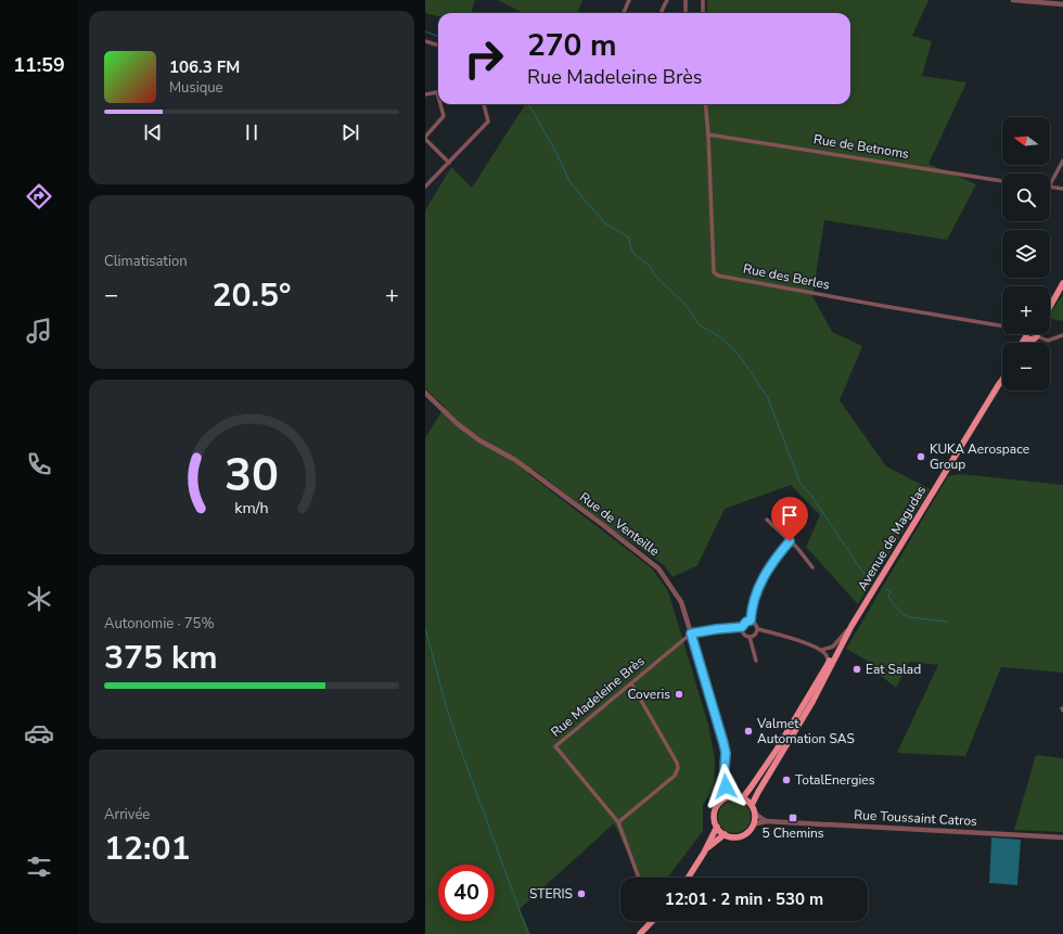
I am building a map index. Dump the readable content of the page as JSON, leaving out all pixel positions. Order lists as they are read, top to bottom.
{
  "streets": {
    "main road": ["Avenue de Magudas"],
    "street": [
      "Rue de Betnoms",
      "Rue des Berles",
      "Rue de Venteille",
      "Rue Madeleine Brès",
      "Rue Toussaint Catros"
    ]
  },
  "crossings": [
    ["Rue de Betnoms", "Rue des Berles"],
    ["Rue de Venteille", "Avenue de Magudas"],
    ["Rue de Venteille", "Rue Madeleine Brès"],
    ["Rue de Venteille", "Rue Toussaint Catros"],
    ["Avenue de Magudas", "Rue Toussaint Catros"]
  ],
  "places": {
    "other": [
      "KUKA Aerospace Group",
      "Eat Salad",
      "Coveris",
      "Valmet Automation SAS",
      "TotalEnergies",
      "STERIS"
    ],
    "transit": ["5 Chemins"]
  },
  "north": "left",
  "page": {
    "tabs": "11:59",
    "turn": ["270 m", "Rue Madeleine Brès"],
    "song": ["106.3 FM", "Musique"],
    "map_buttons": ["+", "−"],
    "tile": [
      "Climatisation",
      ["Autonomie · 75%", "375 km"],
      ["Arrivée", "12:01"]
    ],
    "heat": ["−", "20.5°", "+"],
    "limit": "40",
    "trip": "12:01 · 2 min · 530 m",
    "gauge": ["30", "km/h"]
  }
}
